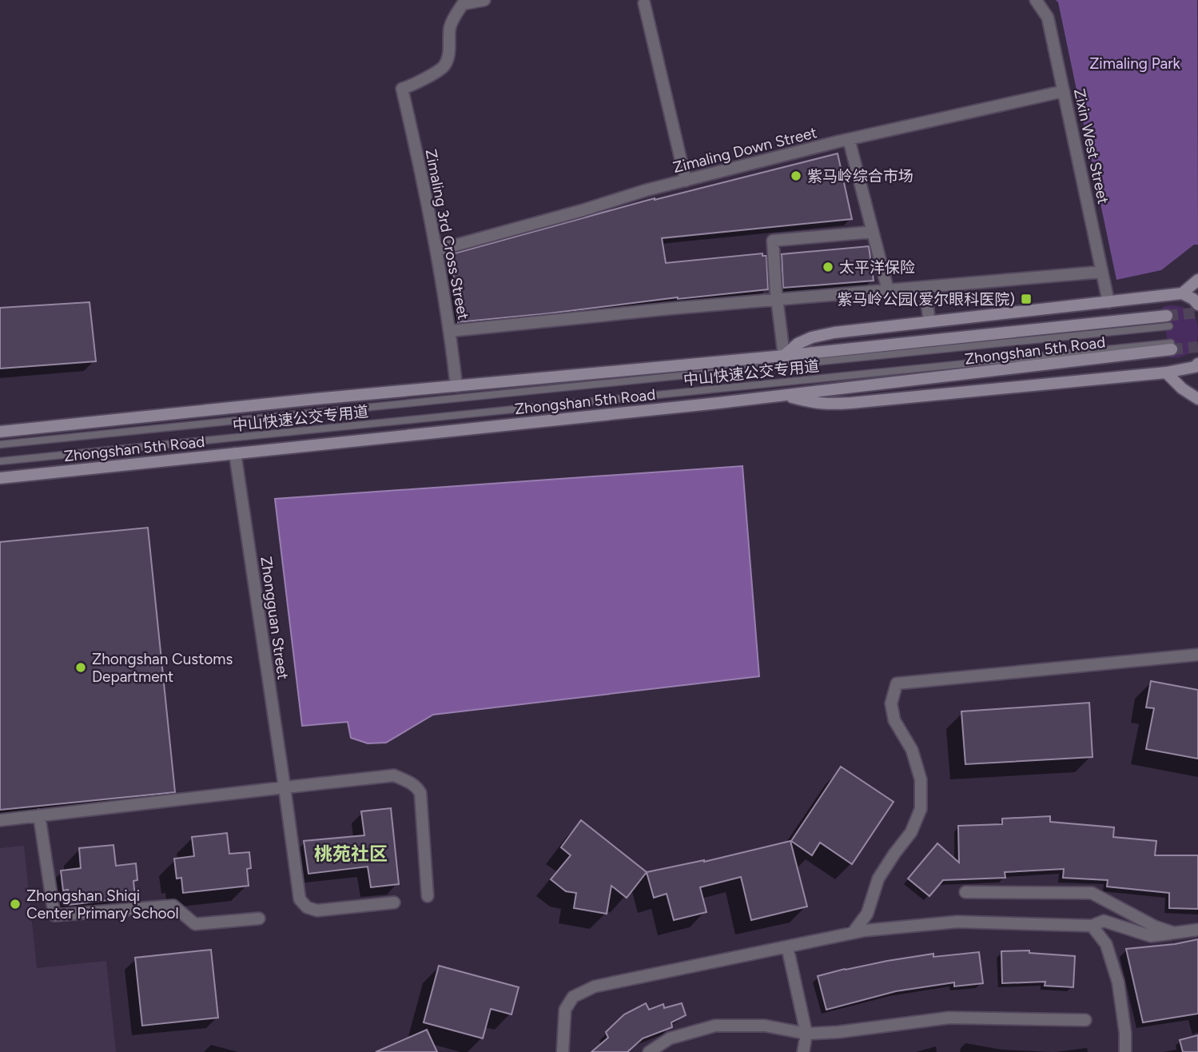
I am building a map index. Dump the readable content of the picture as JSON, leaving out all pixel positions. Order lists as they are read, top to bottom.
{
  "streets": {
    "main road": ["Zhongshan 5th Road"],
    "street": [
      "Zixin West Street",
      "Zimaling Down Street",
      "Zimaling 3rd Cross Street",
      "Zhongguan Street"
    ],
    "lane": ["中山快速公交专用道"]
  },
  "crossings": [
    ["Zixin West Street", "Zimaling Down Street"],
    ["Zimaling Down Street", "Zimaling 3rd Cross Street"],
    ["Zimaling 3rd Cross Street", "Zhongshan 5th Road"],
    ["Zhongshan 5th Road", "中山快速公交专用道"],
    ["Zhongshan 5th Road", "Zhongguan Street"]
  ],
  "districts": ["桃苑社区"],
  "parks": ["Zimaling Park"],
  "places": {
    "other": [
      "紫马岭综合市场",
      "太平洋保险",
      "Zhongshan Customs Department",
      "Zhongshan Shiqi Center Primary School"
    ],
    "transit": ["紫马岭公园(爱尔眼科医院)"]
  }
}
